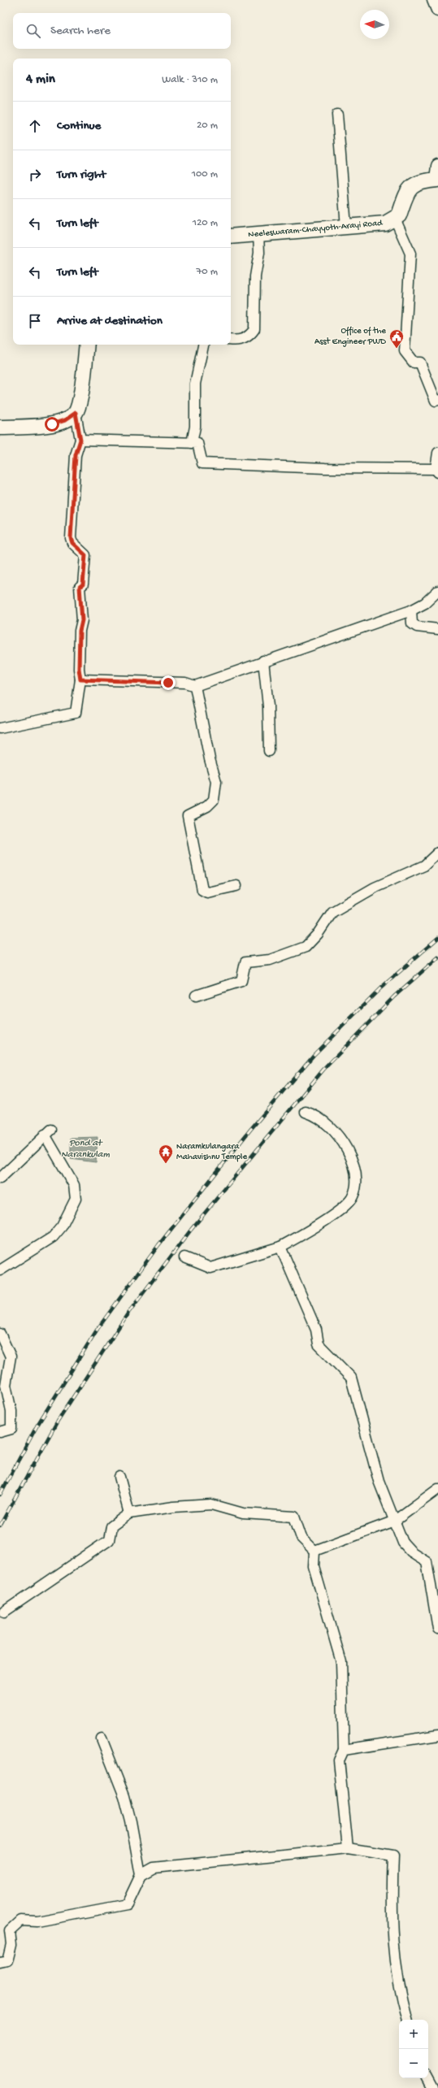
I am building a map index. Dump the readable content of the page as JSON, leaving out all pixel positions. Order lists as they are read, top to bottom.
{
  "streets": {
    "main road": ["Neeleswaram-Chayyoth-Arayi Road"]
  },
  "water": ["Pond at Narankulam"],
  "places": {
    "public building": ["Office of the Asst Engineer PWD"],
    "temple": ["Naramkulangara Mahavishnu Temple"]
  },
  "north": "left",
  "page": {
    "search": "Search here",
    "heading": ["4 min", "Walk · 310 m"],
    "list": [
      ["Continue", "20 m"],
      ["Turn right", "100 m"],
      ["Turn left", "120 m"],
      ["Turn left", "70 m"],
      "Arrive at destination"
    ],
    "map_buttons": ["+", "−"]
  }
}
